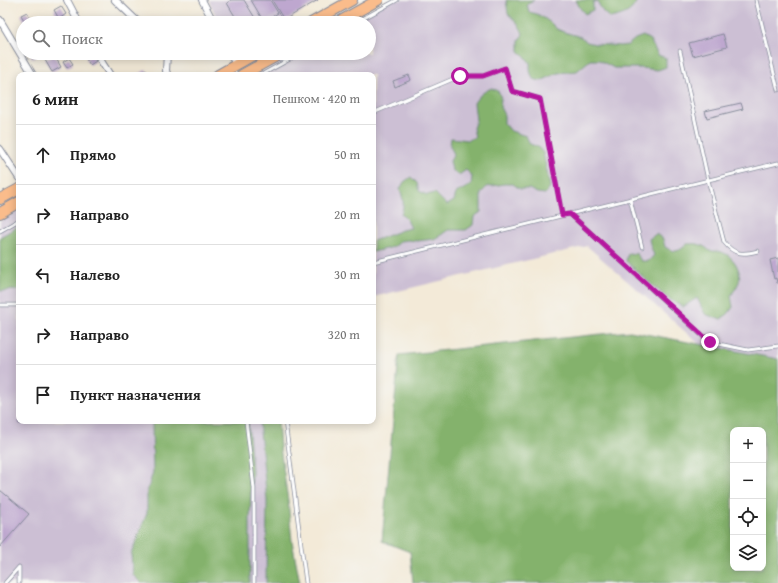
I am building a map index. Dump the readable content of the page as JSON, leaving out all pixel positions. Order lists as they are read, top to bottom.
{
  "page": {
    "search": "Поиск",
    "heading": ["6 мин", "Пешком · 420 m"],
    "list": [
      ["Прямо", "50 m"],
      ["Направо", "20 m"],
      ["Налево", "30 m"],
      ["Направо", "320 m"],
      "Пункт назначения"
    ],
    "map_buttons": ["+", "−"]
  }
}
